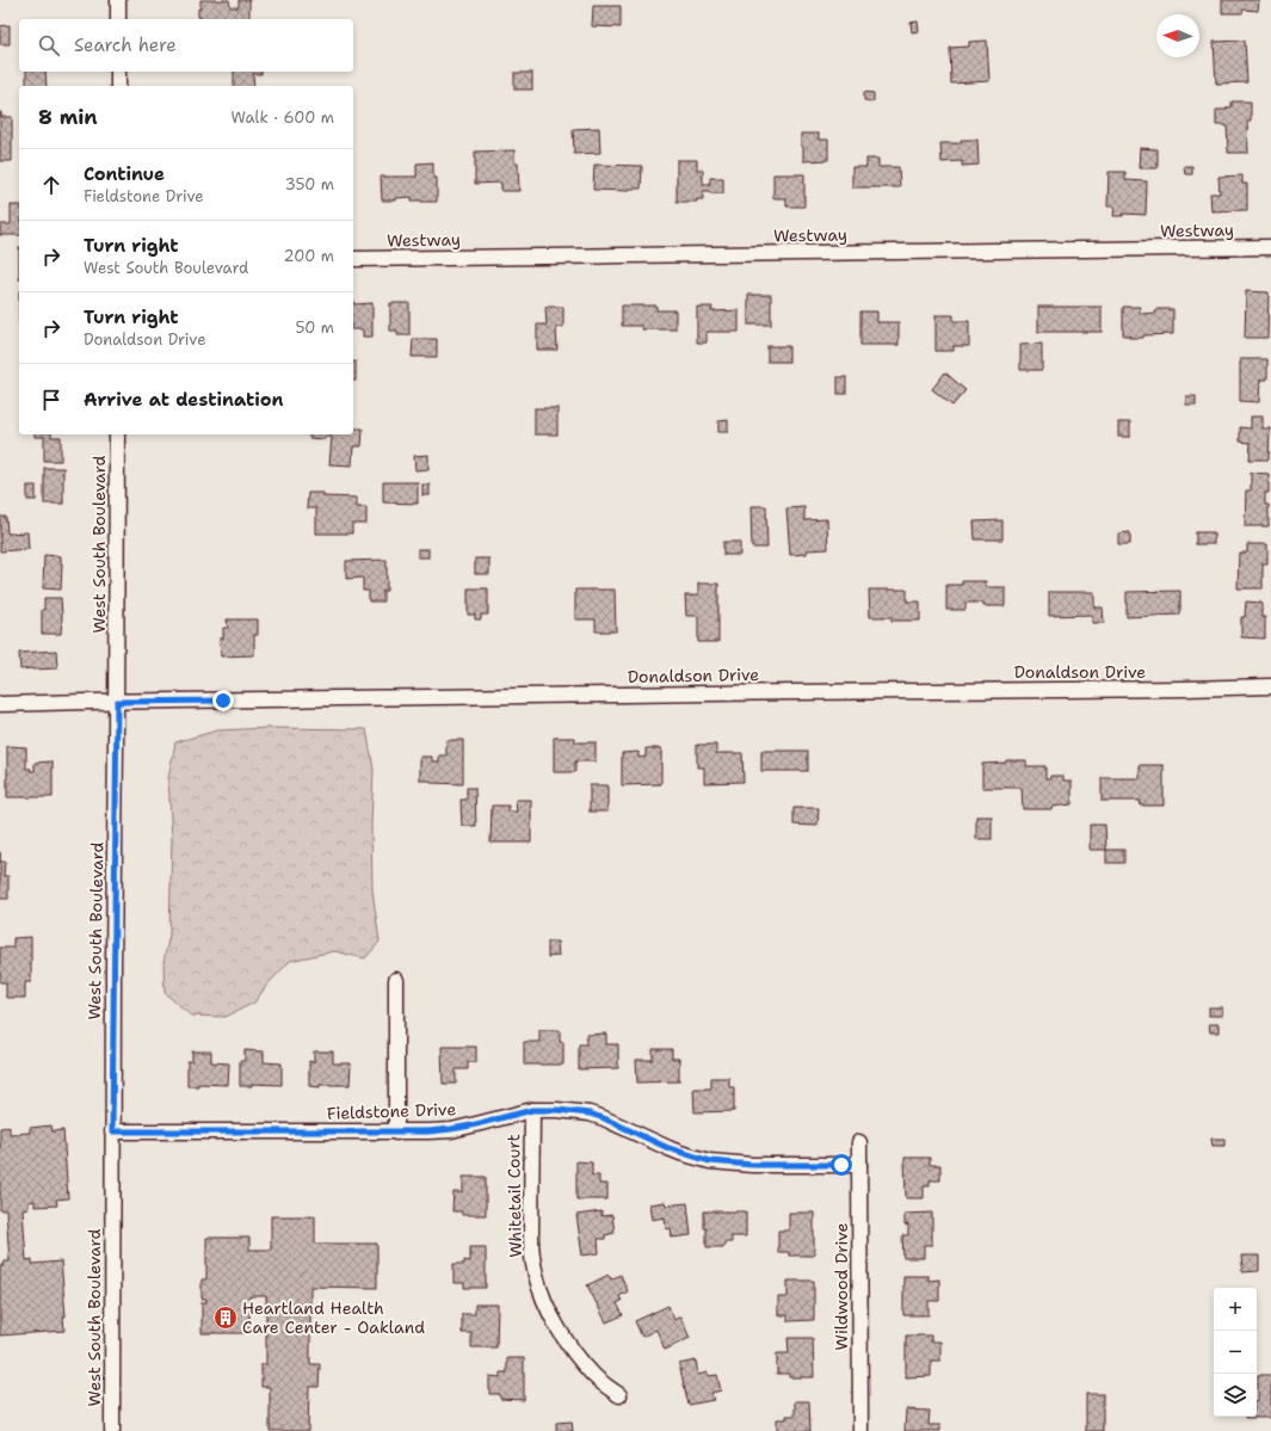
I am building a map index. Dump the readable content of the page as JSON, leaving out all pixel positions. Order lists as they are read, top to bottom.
{
  "streets": {
    "street": [
      "Westway",
      "West South Boulevard",
      "Donaldson Drive",
      "Fieldstone Drive",
      "Whitetail Court",
      "Wildwood Drive"
    ]
  },
  "crossings": [
    ["West South Boulevard", "Donaldson Drive"],
    ["West South Boulevard", "Fieldstone Drive"],
    ["Fieldstone Drive", "Whitetail Court"],
    ["Fieldstone Drive", "Wildwood Drive"]
  ],
  "places": {
    "building": ["Heartland Health Care Center - Oakland"]
  },
  "north": "left",
  "page": {
    "search": "Search here",
    "heading": ["8 min", "Walk · 600 m"],
    "list": [
      ["Continue", "Fieldstone Drive", "350 m"],
      ["Turn right", "West South Boulevard", "200 m"],
      ["Turn right", "Donaldson Drive", "50 m"],
      "Arrive at destination"
    ],
    "map_buttons": ["+", "−"]
  }
}
